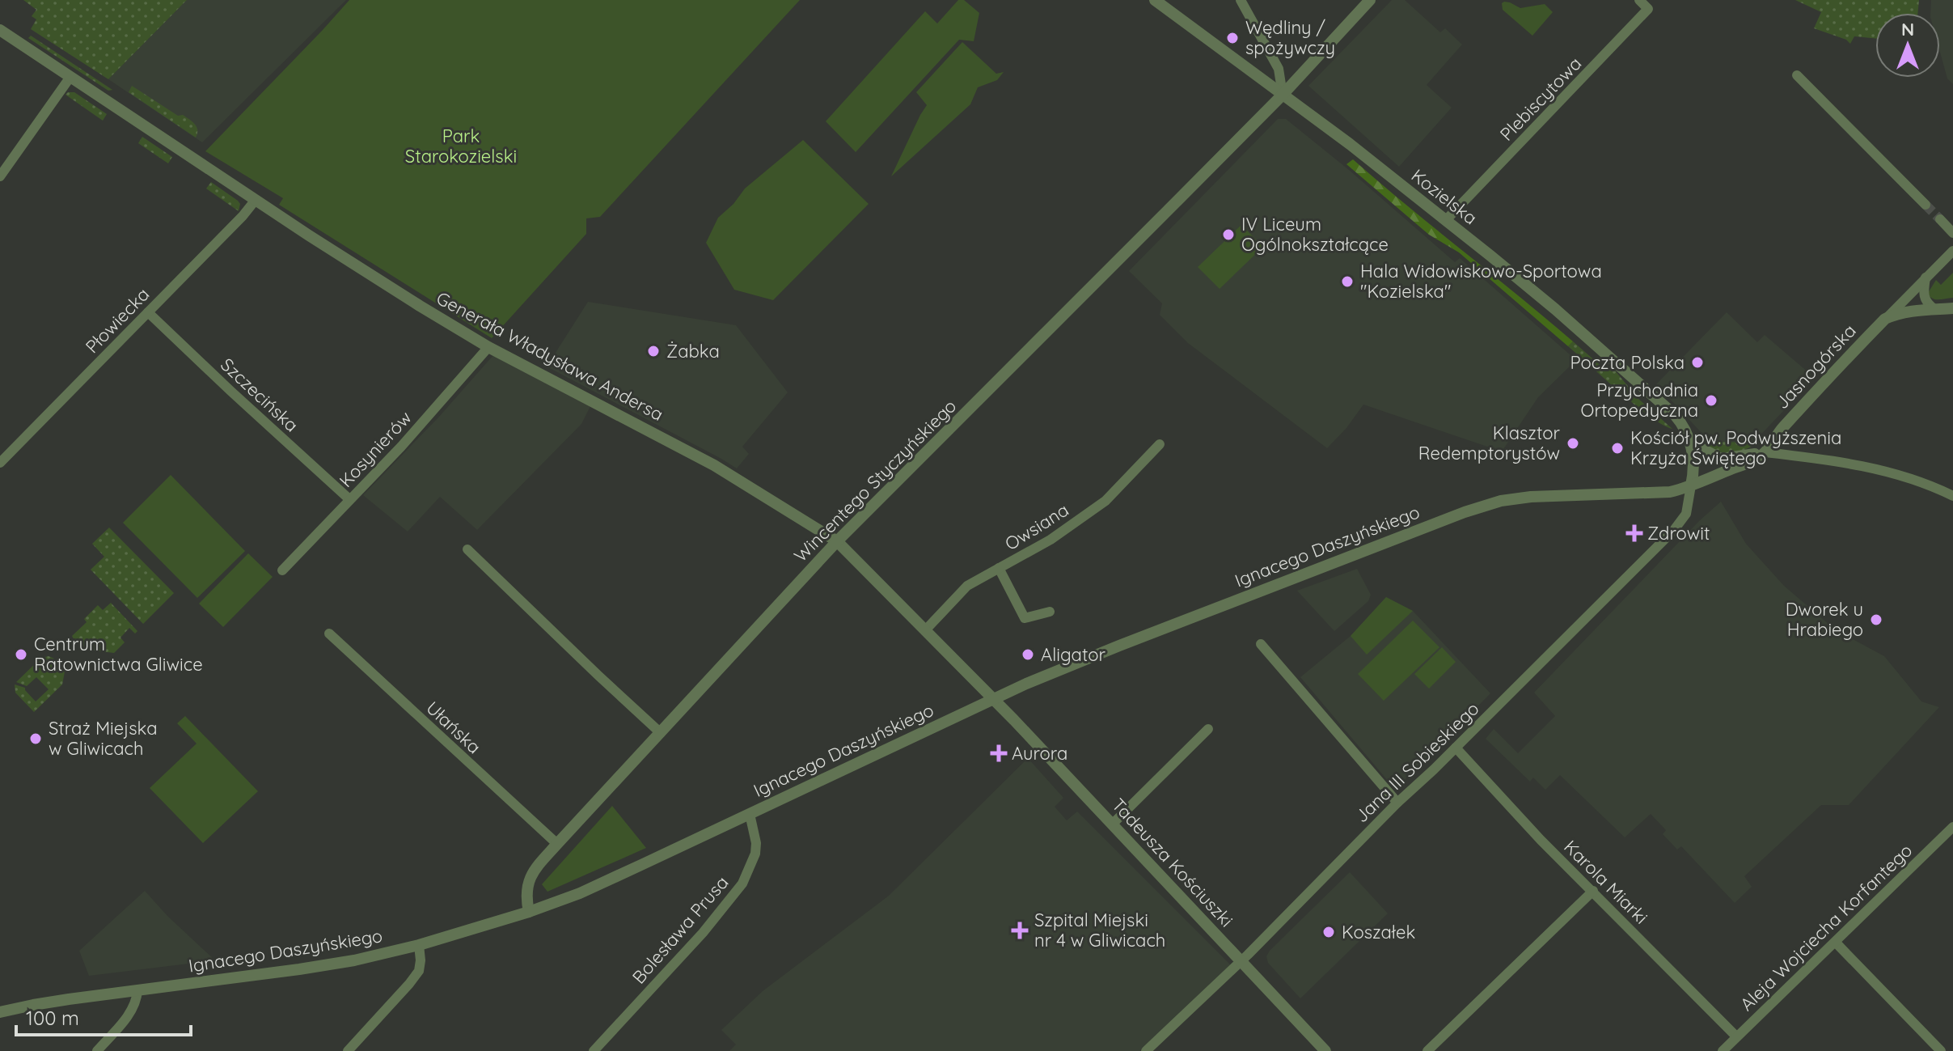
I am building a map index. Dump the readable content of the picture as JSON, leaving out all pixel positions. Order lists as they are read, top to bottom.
{
  "streets": {
    "street": [
      "Plebiscytowa",
      "Kozielska",
      "Płowiecka",
      "Generała Władysława Andersa",
      "Jasnogórska",
      "Szczecińska",
      "Kosynierów",
      "Wincentego Styczyńskiego",
      "Owsiana",
      "Ignacego Daszyńskiego",
      "Ułańska",
      "Jana III Sobieskiego",
      "Tadeusza Kościuszki",
      "Karola Miarki",
      "Aleja Wojciecha Korfantego",
      "Bolesława Prusa"
    ]
  },
  "crossings": [
    ["Plebiscytowa", "Kozielska"],
    ["Kozielska", "Jasnogórska"],
    ["Kozielska", "Wincentego Styczyńskiego"],
    ["Kozielska", "Ignacego Daszyńskiego"],
    ["Kozielska", "Jana III Sobieskiego"],
    ["Płowiecka", "Generała Władysława Andersa"],
    ["Płowiecka", "Szczecińska"],
    ["Generała Władysława Andersa", "Kosynierów"],
    ["Generała Władysława Andersa", "Wincentego Styczyńskiego"],
    ["Generała Władysława Andersa", "Owsiana"],
    ["Generała Władysława Andersa", "Ignacego Daszyńskiego"],
    ["Generała Władysława Andersa", "Tadeusza Kościuszki"],
    ["Jasnogórska", "Ignacego Daszyńskiego"],
    ["Jasnogórska", "Jana III Sobieskiego"],
    ["Szczecińska", "Kosynierów"],
    ["Wincentego Styczyńskiego", "Ignacego Daszyńskiego"],
    ["Wincentego Styczyńskiego", "Ułańska"],
    ["Ignacego Daszyńskiego", "Jana III Sobieskiego"],
    ["Ignacego Daszyńskiego", "Tadeusza Kościuszki"],
    ["Ignacego Daszyńskiego", "Bolesława Prusa"],
    ["Jana III Sobieskiego", "Tadeusza Kościuszki"],
    ["Jana III Sobieskiego", "Karola Miarki"],
    ["Karola Miarki", "Aleja Wojciecha Korfantego"]
  ],
  "parks": ["Park Starokozielski"],
  "places": {
    "other": [
      "Wędliny / spożywczy",
      "IV Liceum Ogólnokształcące",
      "Hala Widowiskowo-Sportowa \"Kozielska\"",
      "Żabka",
      "Poczta Polska",
      "Przychodnia Ortopedyczna",
      "Klasztor Redemptorystów",
      "Kościół pw. Podwyższenia Krzyża Świętego",
      "Dworek u Hrabiego",
      "Centrum Ratownictwa Gliwice",
      "Aligator",
      "Straż Miejska w Gliwicach",
      "Koszałek"
    ],
    "health": ["Zdrowit", "Aurora", "Szpital Miejski nr 4 w Gliwicach"]
  },
  "scale_bar": "100 m",
  "north": "top"
}
